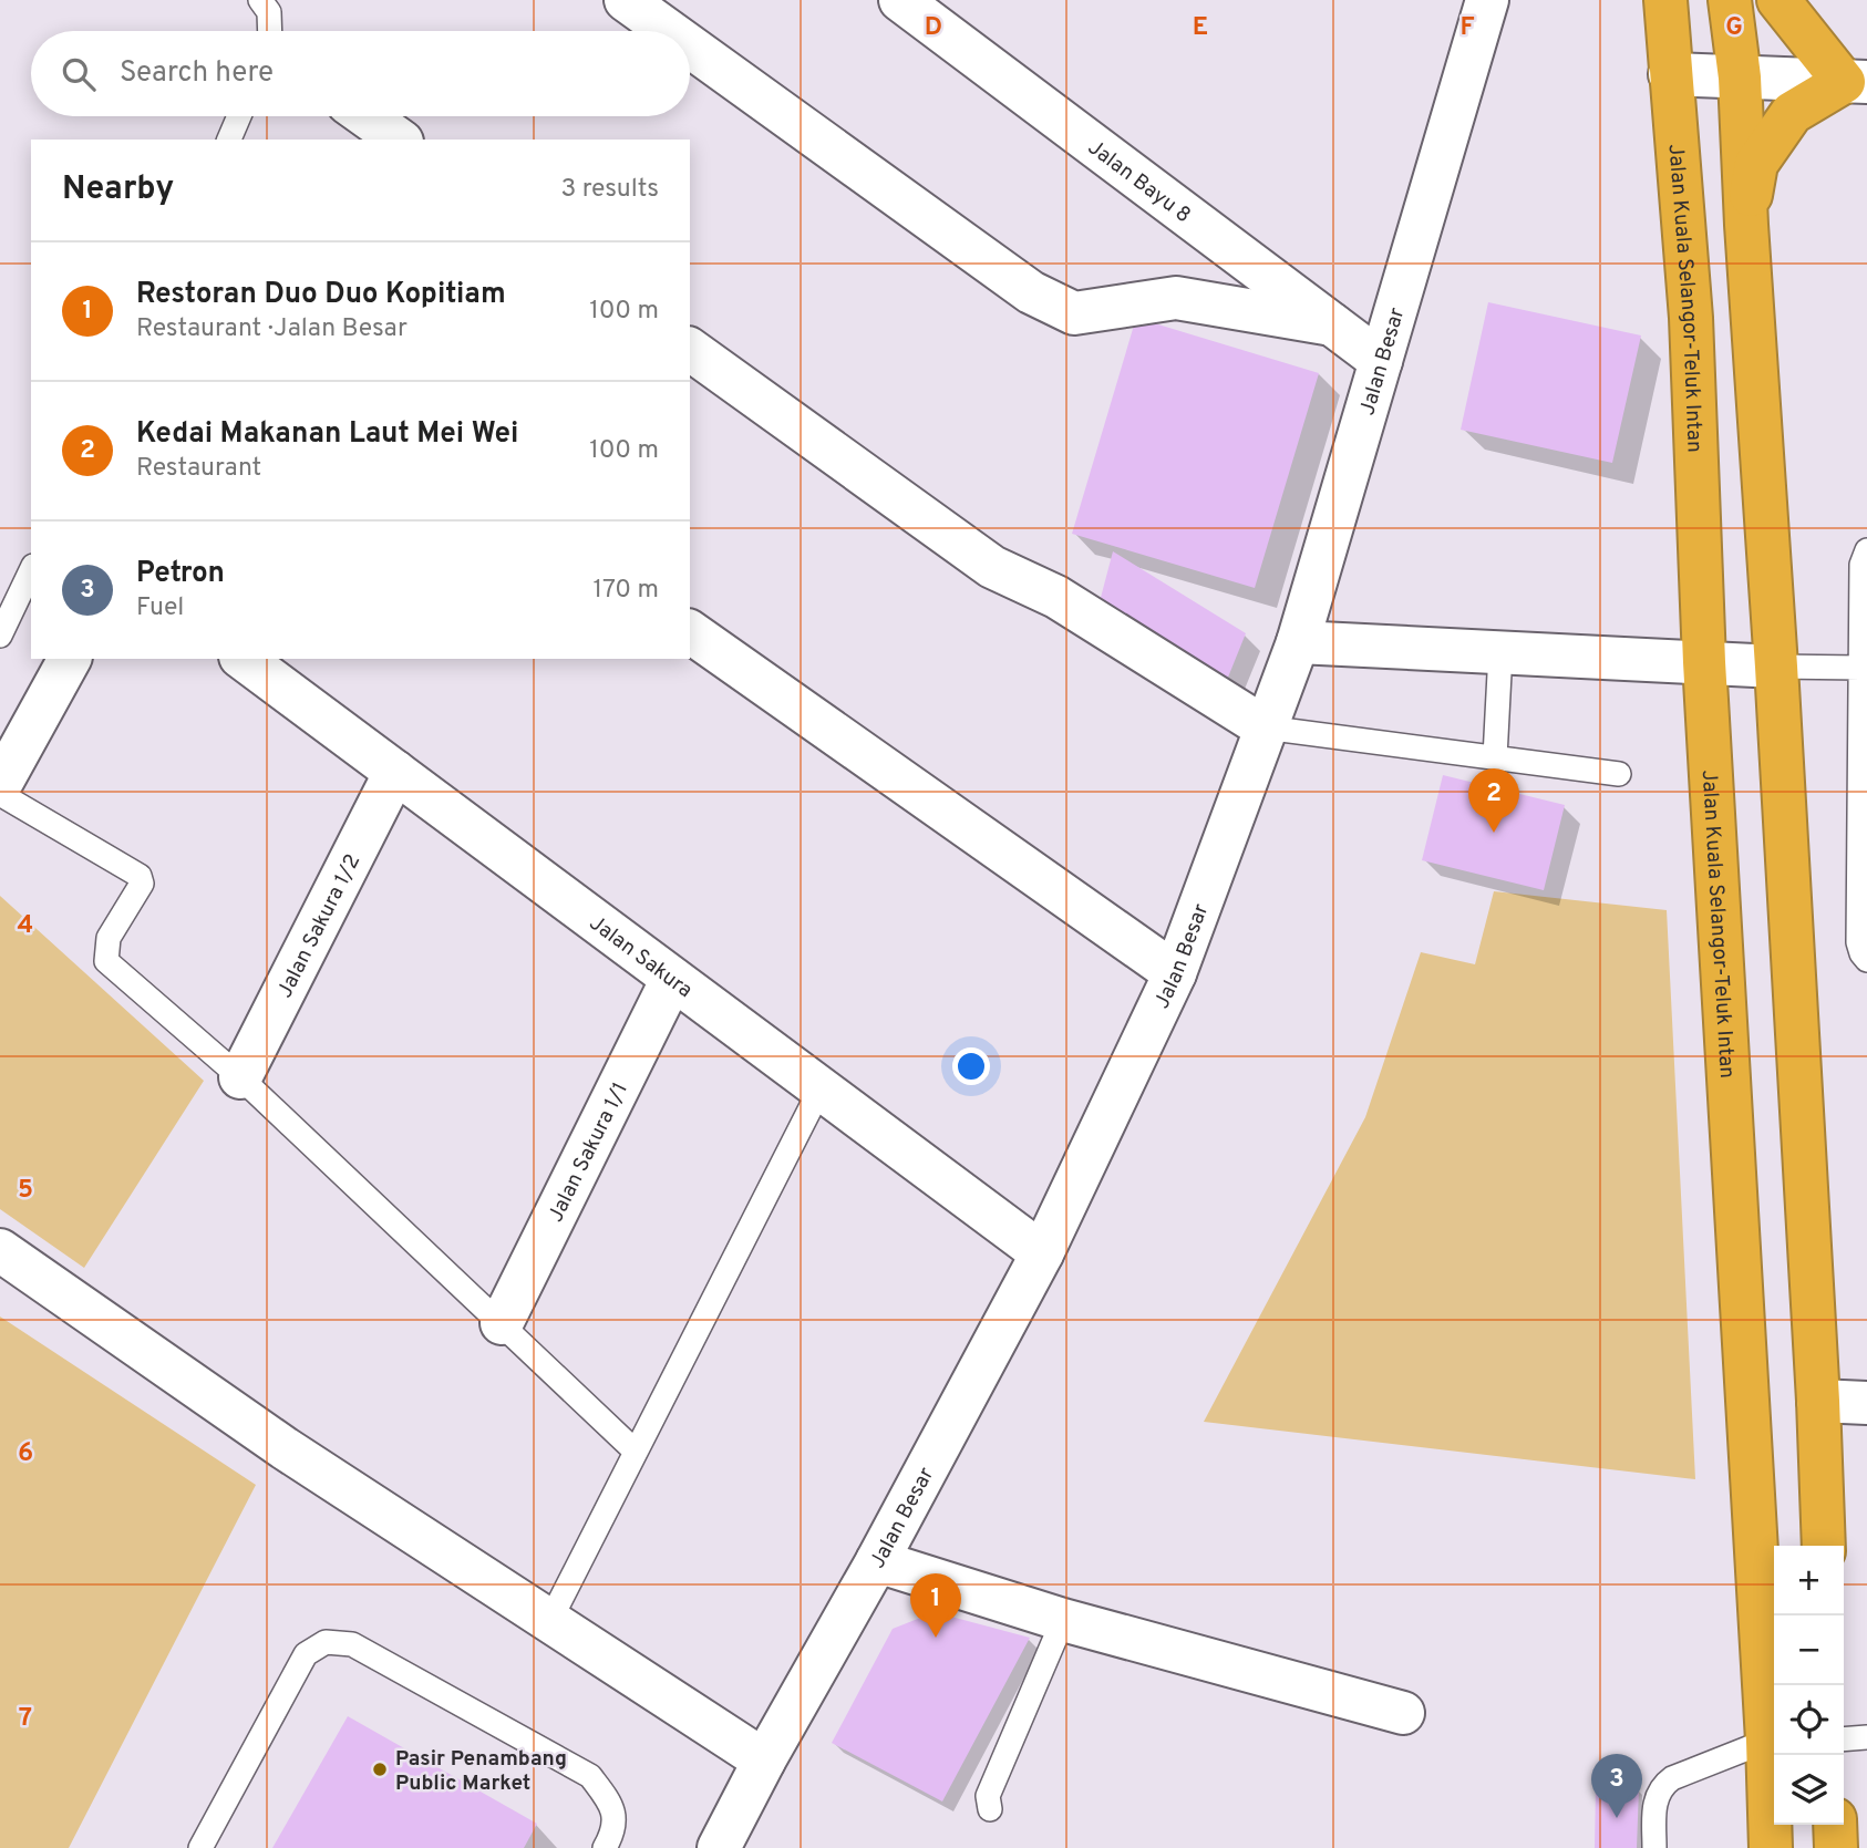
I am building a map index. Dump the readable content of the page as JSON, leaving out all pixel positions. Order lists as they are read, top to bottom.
{
  "streets": {
    "highway": ["Jalan Kuala Selangor-Teluk Intan"],
    "street": [
      "Jalan Bayu 8",
      "Jalan Besar",
      "Jalan Sakura 1/2",
      "Jalan Sakura",
      "Jalan Sakura 1/1"
    ]
  },
  "crossings": [
    ["Jalan Bayu 8", "Jalan Besar"],
    ["Jalan Besar", "Jalan Sakura"],
    ["Jalan Sakura 1/2", "Jalan Sakura"],
    ["Jalan Sakura", "Jalan Sakura 1/1"]
  ],
  "places": ["Pasir Penambang Public Market"],
  "page": {
    "search": "Search here",
    "heading": ["Nearby", "3 results"],
    "list": [
      {
        "mark": "1",
        "name": "Restoran Duo Duo Kopitiam",
        "note": "Restaurant · Jalan Besar",
        "value": "100 m"
      },
      {
        "mark": "2",
        "name": "Kedai Makanan Laut Mei Wei",
        "note": "Restaurant",
        "value": "100 m"
      },
      {
        "mark": "3",
        "name": "Petron",
        "note": "Fuel",
        "value": "170 m"
      }
    ],
    "pins": ["2", "1", "3"],
    "map_buttons": ["+", "−"]
  },
  "grid": {
    "columns": [
      "D",
      "E",
      "F",
      "G"
    ],
    "rows": [
      "4",
      "5",
      "6",
      "7"
    ]
  }
}
